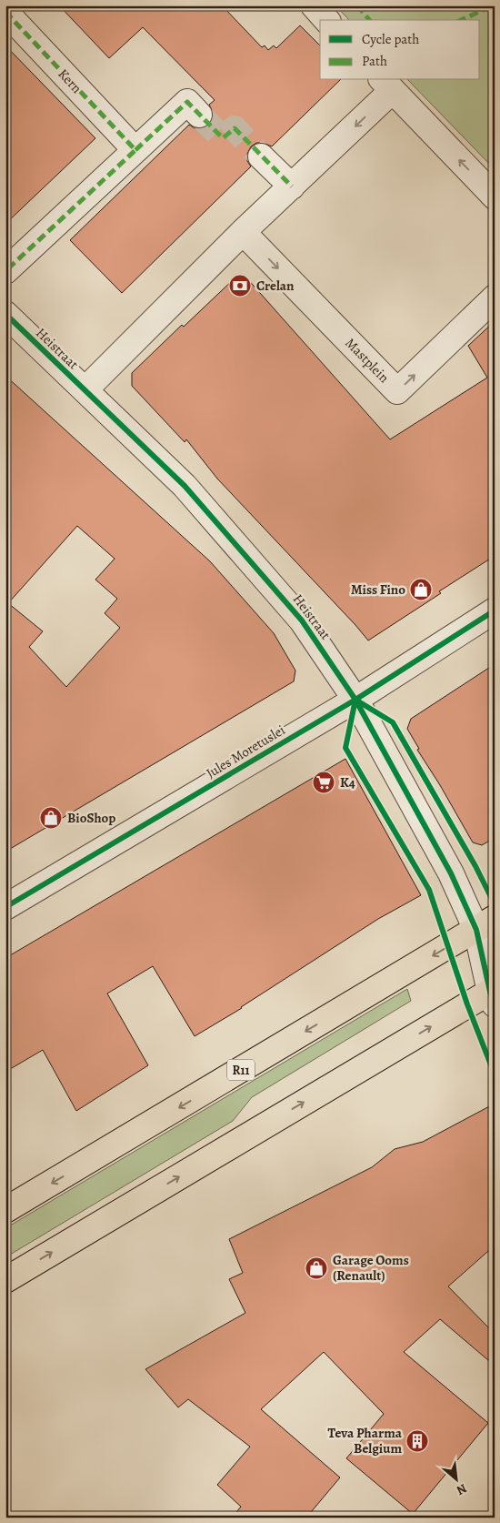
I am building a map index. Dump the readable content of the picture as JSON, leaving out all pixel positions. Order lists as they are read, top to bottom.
{
  "streets": {
    "highway": ["R11"],
    "street": [
      "Kern",
      "Heistraat",
      "Mastplein",
      "Jules Moretuslei"
    ]
  },
  "crossings": [
    ["Heistraat", "Jules Moretuslei"],
    ["Heistraat", "R11"]
  ],
  "places": {
    "bank": ["Crelan"],
    "shop": ["Miss Fino", "BioShop", "Garage Ooms (Renault)"],
    "supermarket": ["K4"],
    "building": ["Teva Pharma Belgium"]
  },
  "legend": ["Cycle path", "Path"],
  "north": "bottom right"
}
